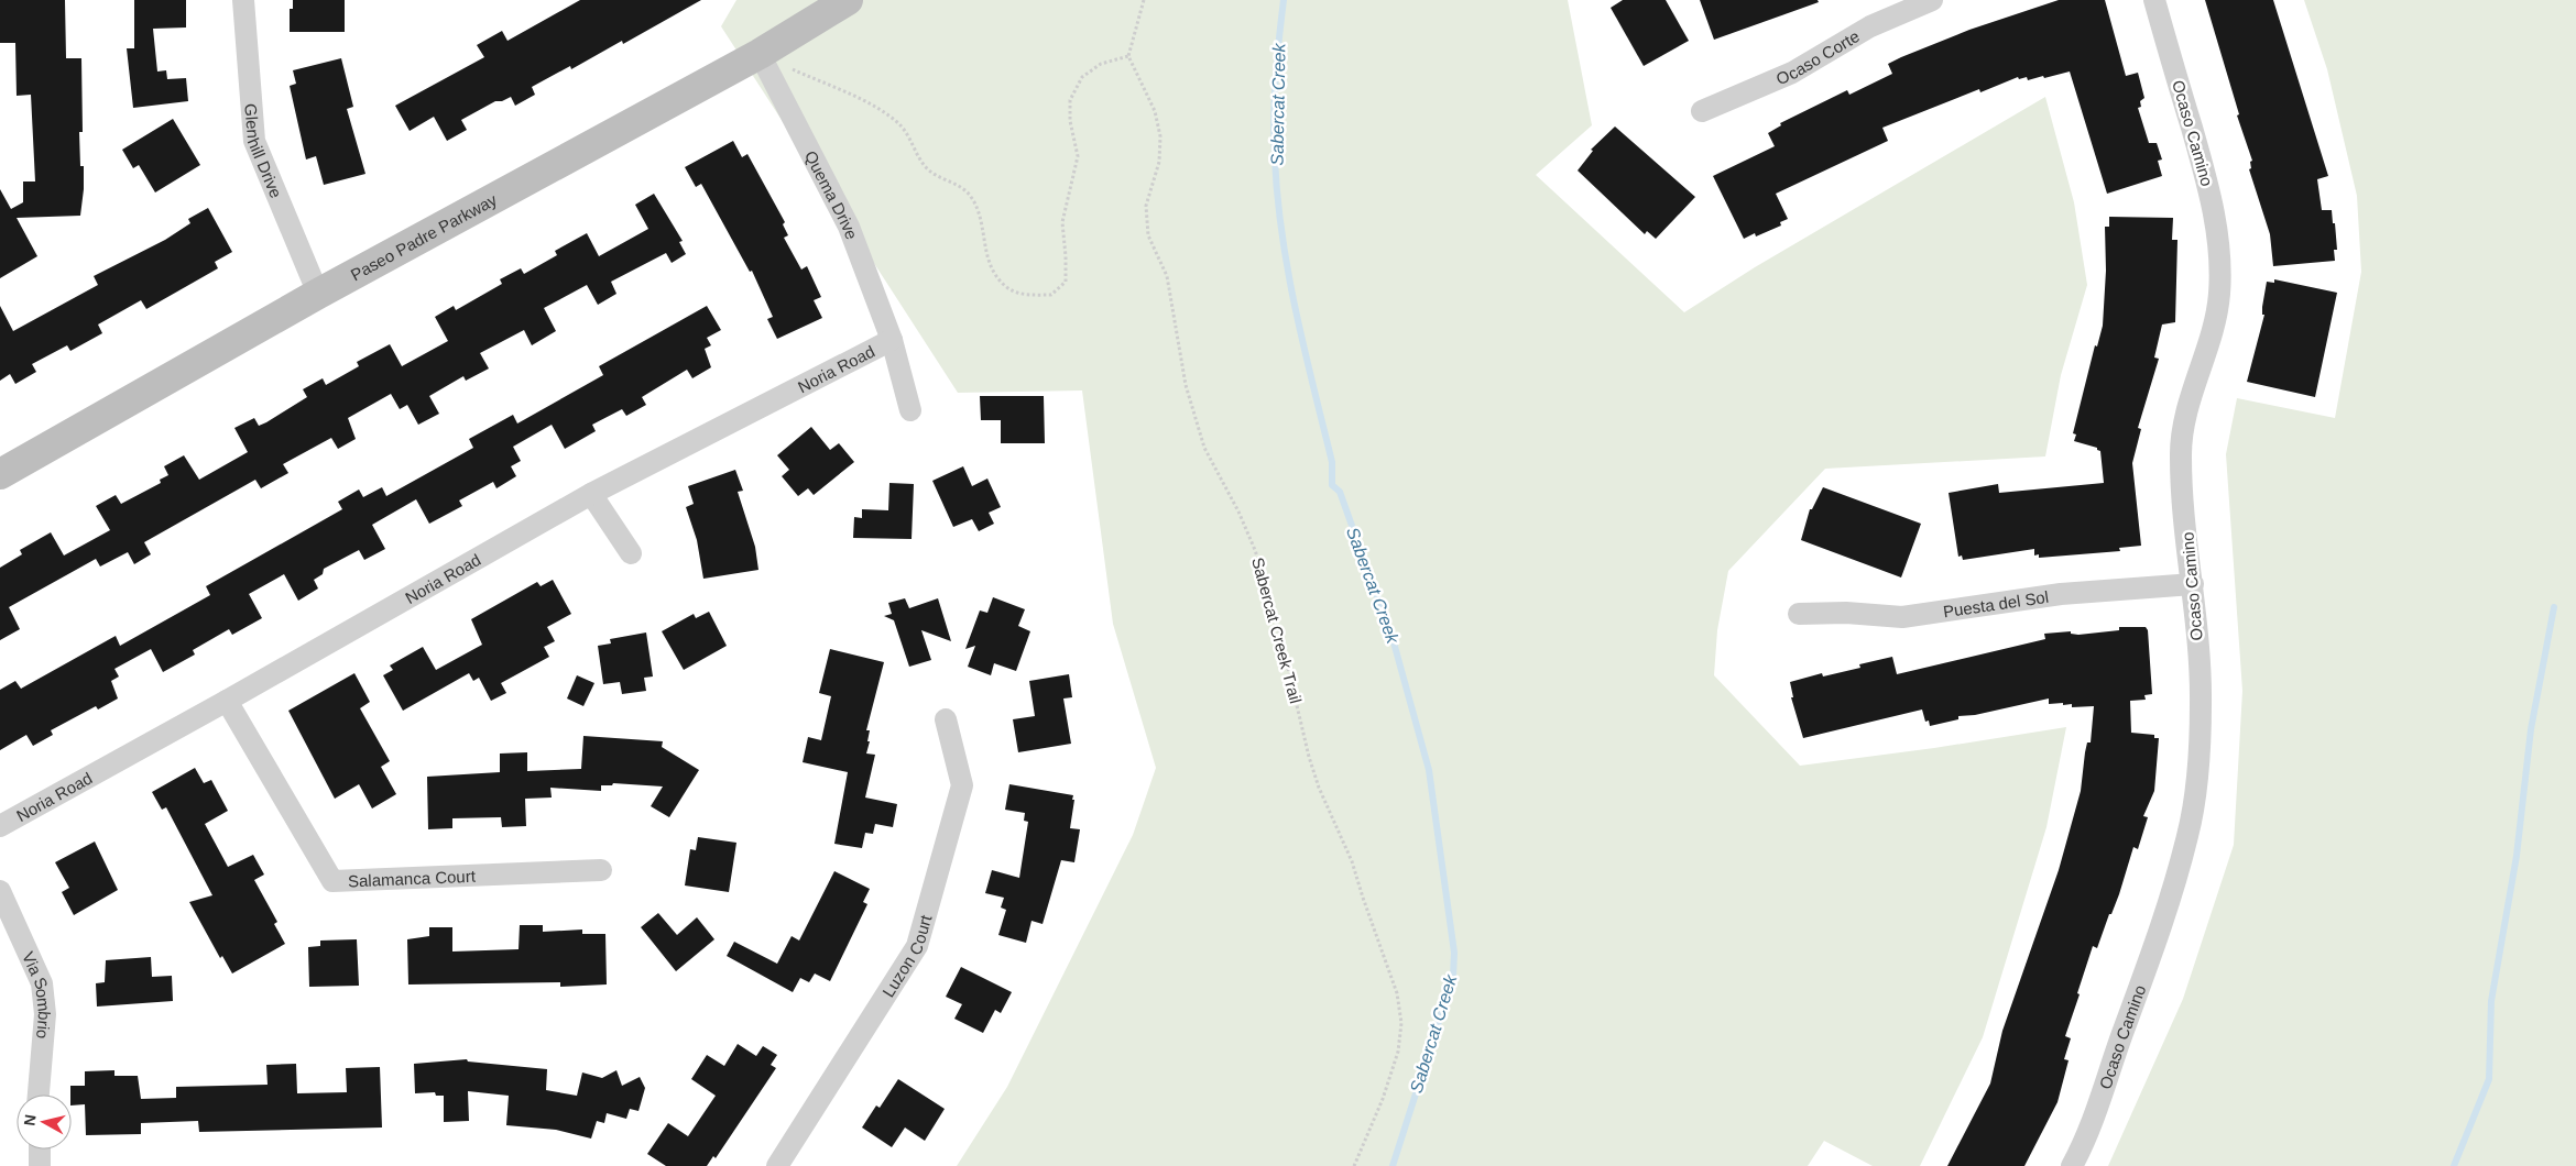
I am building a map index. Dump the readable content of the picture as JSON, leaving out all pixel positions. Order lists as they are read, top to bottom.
{
  "streets": {
    "main road": ["Paseo Padre Parkway"],
    "street": [
      "Ocaso Corte",
      "Ocaso Camino",
      "Glenhill Drive",
      "Quema Drive",
      "Noria Road",
      "Puesta del Sol",
      "Salamanca Court",
      "Luzon Court",
      "Via Sombrio"
    ],
    "path": ["Sabercat Creek Trail"]
  },
  "crossings": [
    ["Ocaso Camino", "Puesta del Sol"],
    ["Glenhill Drive", "Paseo Padre Parkway"],
    ["Quema Drive", "Paseo Padre Parkway"],
    ["Quema Drive", "Noria Road"],
    ["Noria Road", "Salamanca Court"]
  ],
  "water": ["Sabercat Creek"],
  "north": "left"
}
